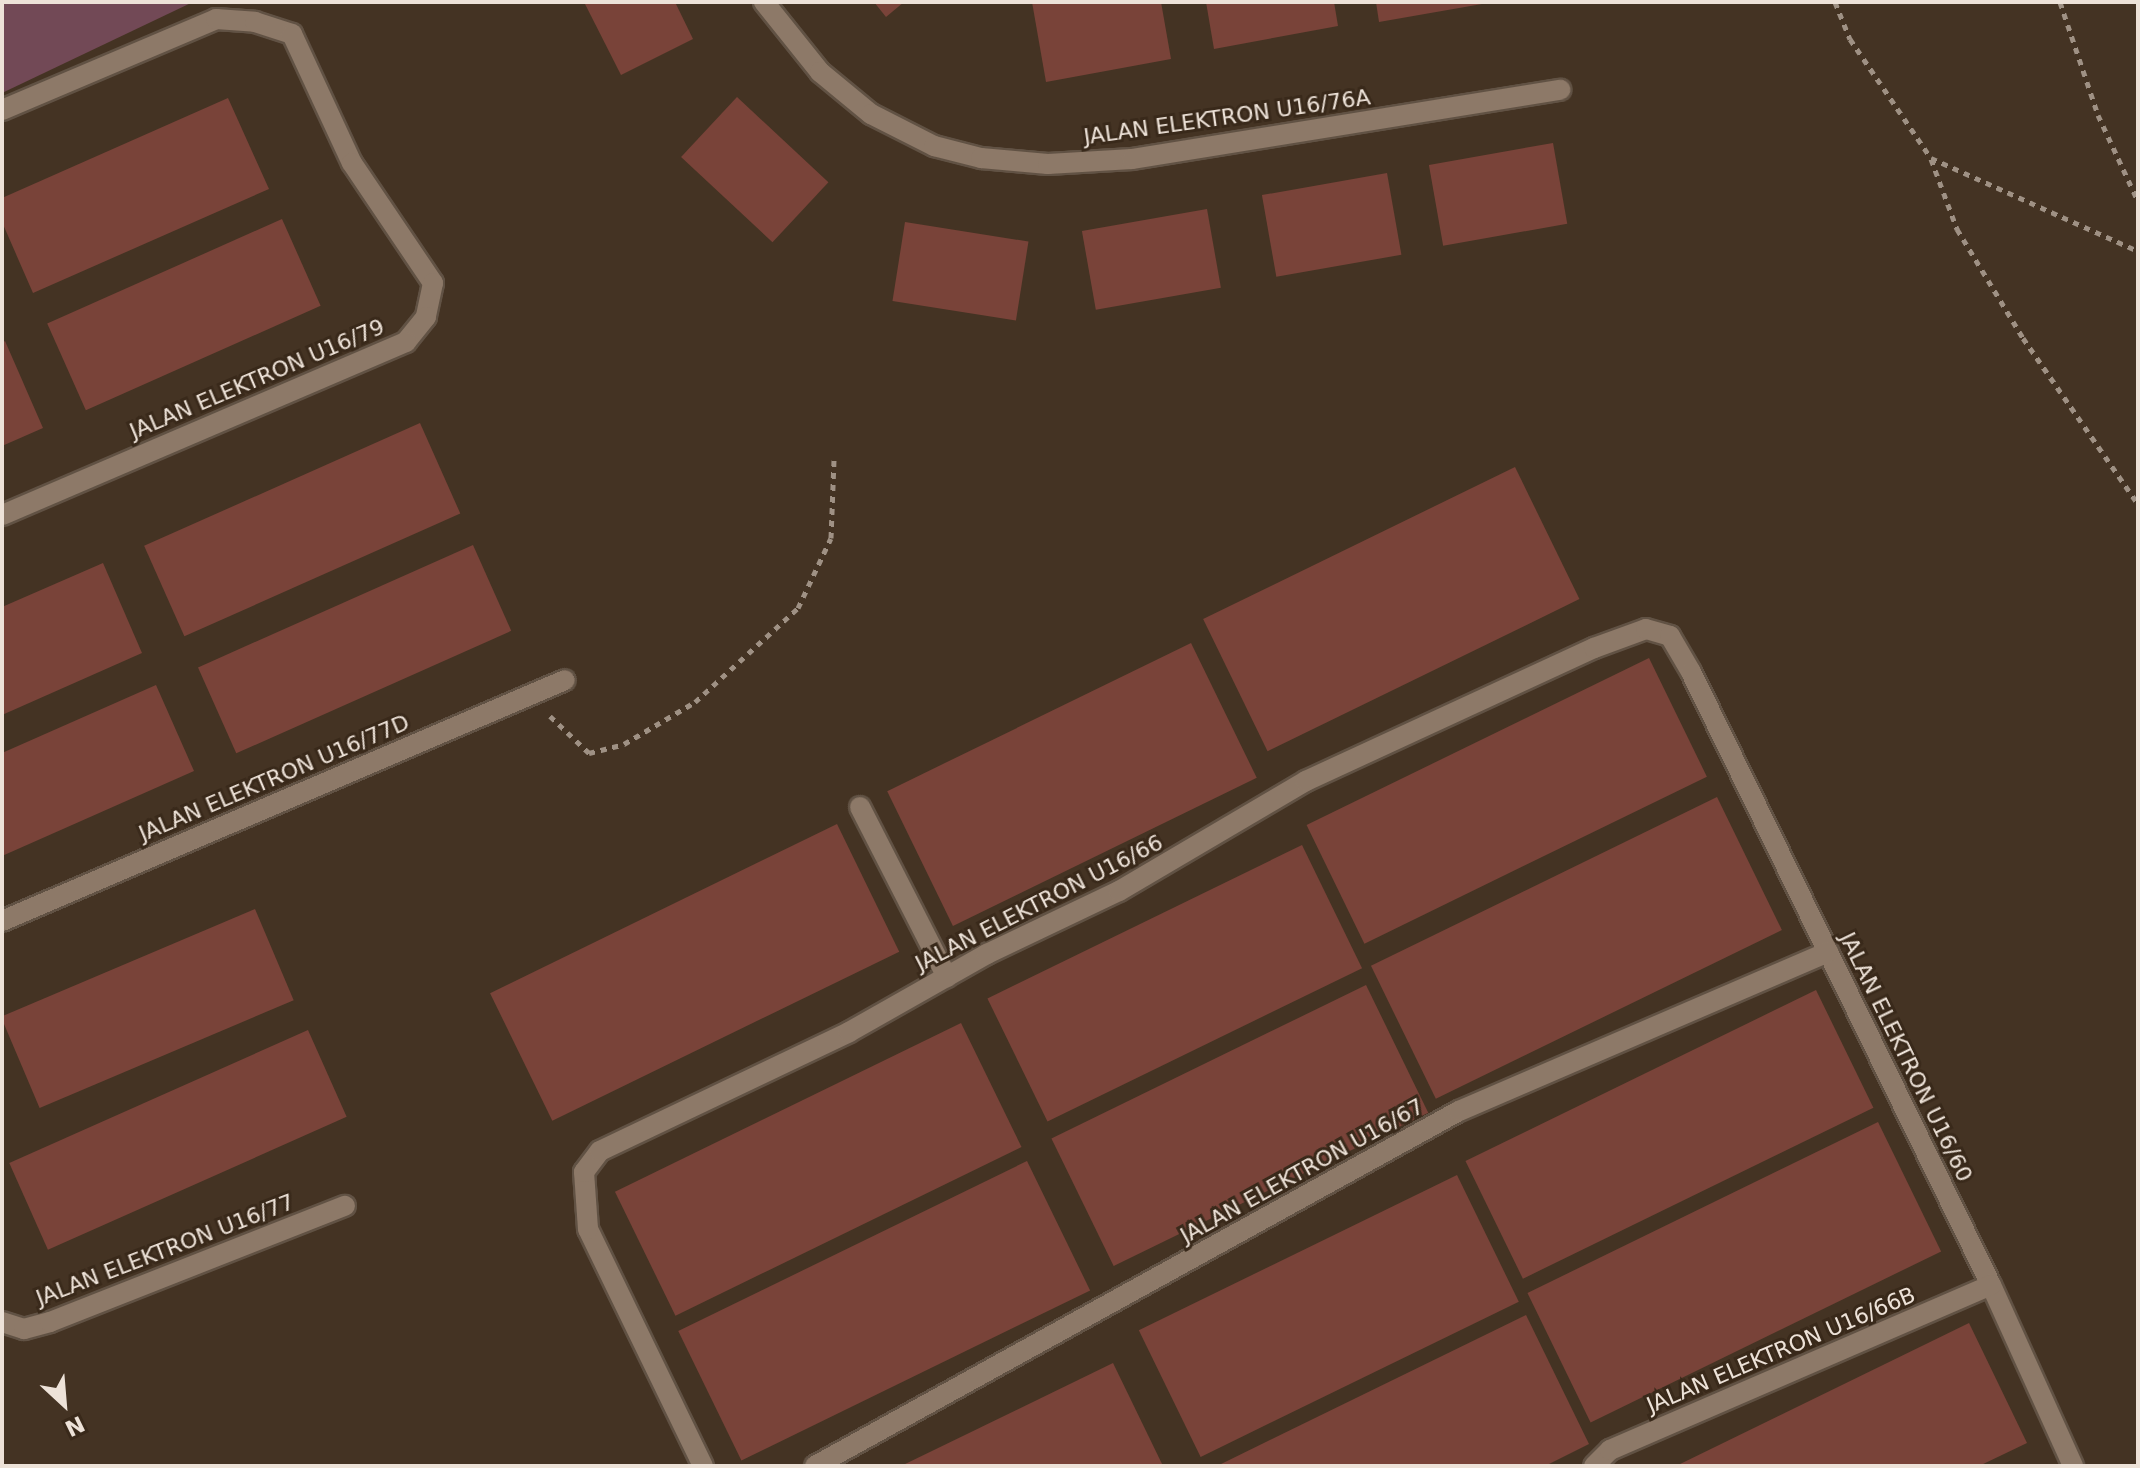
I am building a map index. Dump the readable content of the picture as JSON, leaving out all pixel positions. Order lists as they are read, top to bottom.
{
  "streets": {
    "street": [
      "JALAN ELEKTRON U16/76A",
      "JALAN ELEKTRON U16/79",
      "JALAN ELEKTRON U16/77D",
      "JALAN ELEKTRON U16/66",
      "JALAN ELEKTRON U16/60",
      "JALAN ELEKTRON U16/67",
      "JALAN ELEKTRON U16/77",
      "JALAN ELEKTRON U16/66B"
    ]
  },
  "crossings": [
    ["JALAN ELEKTRON U16/66", "JALAN ELEKTRON U16/60"],
    ["JALAN ELEKTRON U16/60", "JALAN ELEKTRON U16/67"],
    ["JALAN ELEKTRON U16/60", "JALAN ELEKTRON U16/66B"]
  ],
  "north": "bottom right"
}
